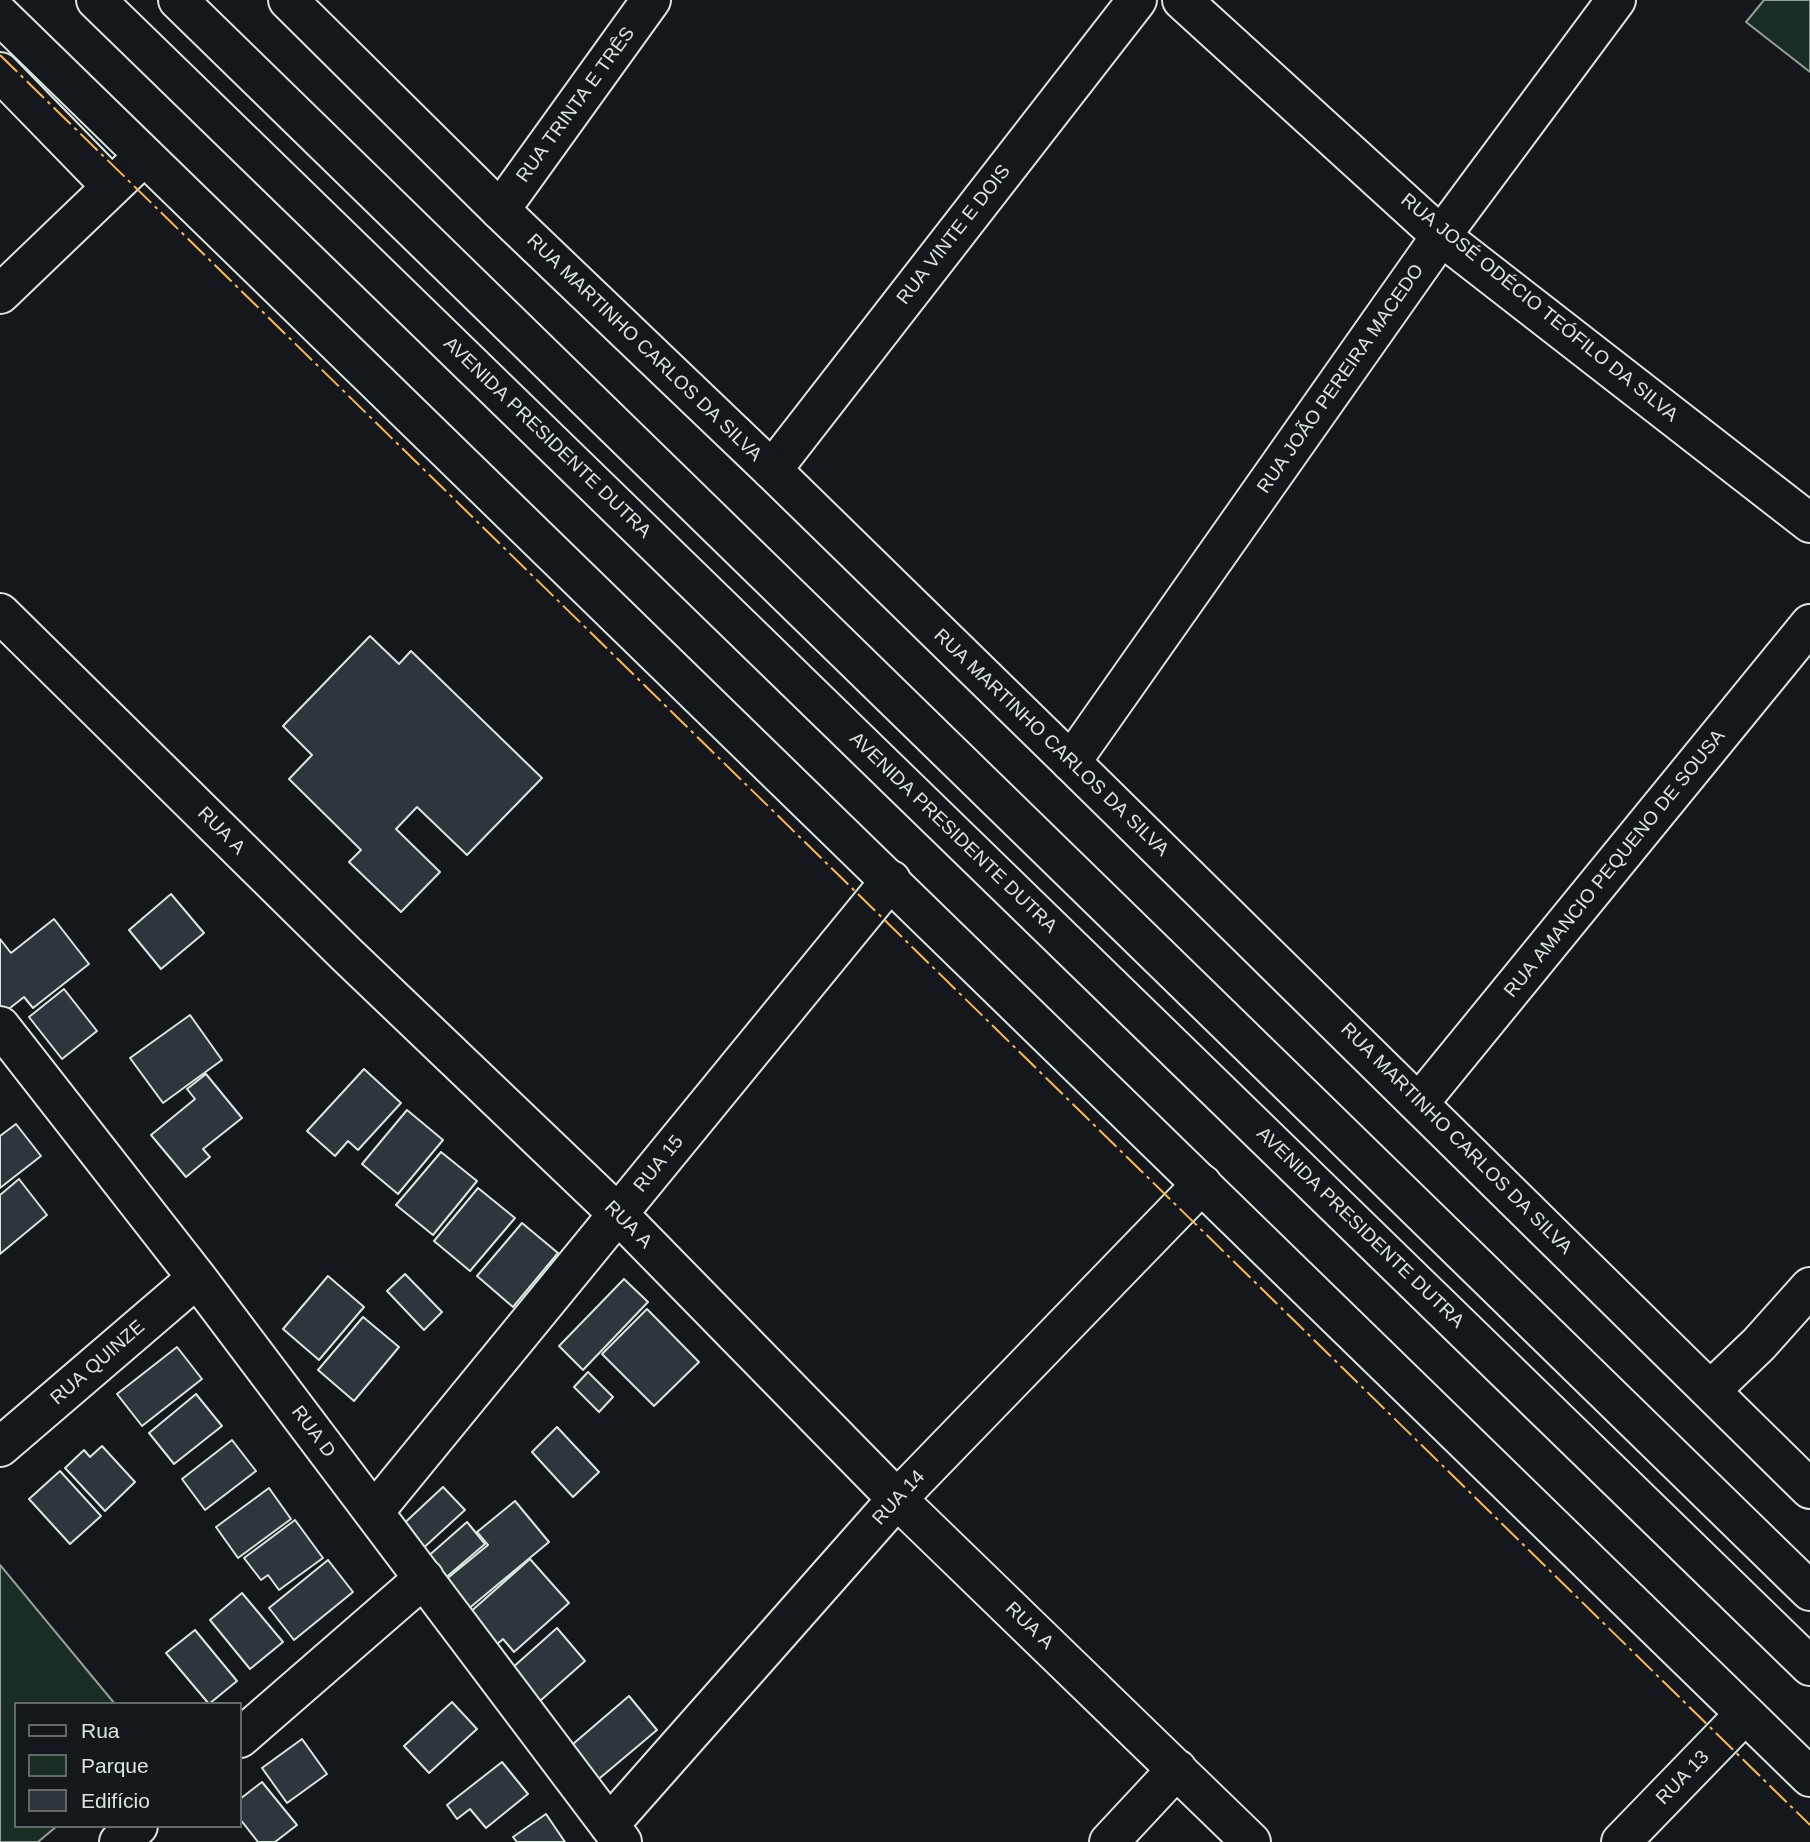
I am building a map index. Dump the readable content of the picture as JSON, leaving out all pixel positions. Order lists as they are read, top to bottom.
{
  "streets": {
    "main road": [
      "RUA TRINTA E TRÊS",
      "RUA VINTE E DOIS",
      "RUA JOSÉ ODÉCIO TEÓFILO DA SILVA",
      "RUA MARTINHO CARLOS DA SILVA",
      "RUA JOÃO PEREIRA MACEDO",
      "AVENIDA PRESIDENTE DUTRA",
      "RUA A",
      "RUA AMANCIO PEQUENO DE SOUSA",
      "RUA 15",
      "RUA QUINZE",
      "RUA D",
      "RUA 14",
      "RUA 13"
    ]
  },
  "crossings": [
    ["RUA TRINTA E TRÊS", "RUA MARTINHO CARLOS DA SILVA"],
    ["RUA VINTE E DOIS", "RUA MARTINHO CARLOS DA SILVA"],
    ["RUA JOSÉ ODÉCIO TEÓFILO DA SILVA", "RUA JOÃO PEREIRA MACEDO"],
    ["RUA MARTINHO CARLOS DA SILVA", "RUA JOÃO PEREIRA MACEDO"],
    ["RUA MARTINHO CARLOS DA SILVA", "RUA AMANCIO PEQUENO DE SOUSA"],
    ["RUA A", "RUA 15"],
    ["RUA A", "RUA 14"],
    ["RUA 15", "RUA D"],
    ["RUA QUINZE", "RUA D"],
    ["RUA D", "RUA 14"]
  ],
  "legend": ["Rua", "Parque", "Edifício"]
}
